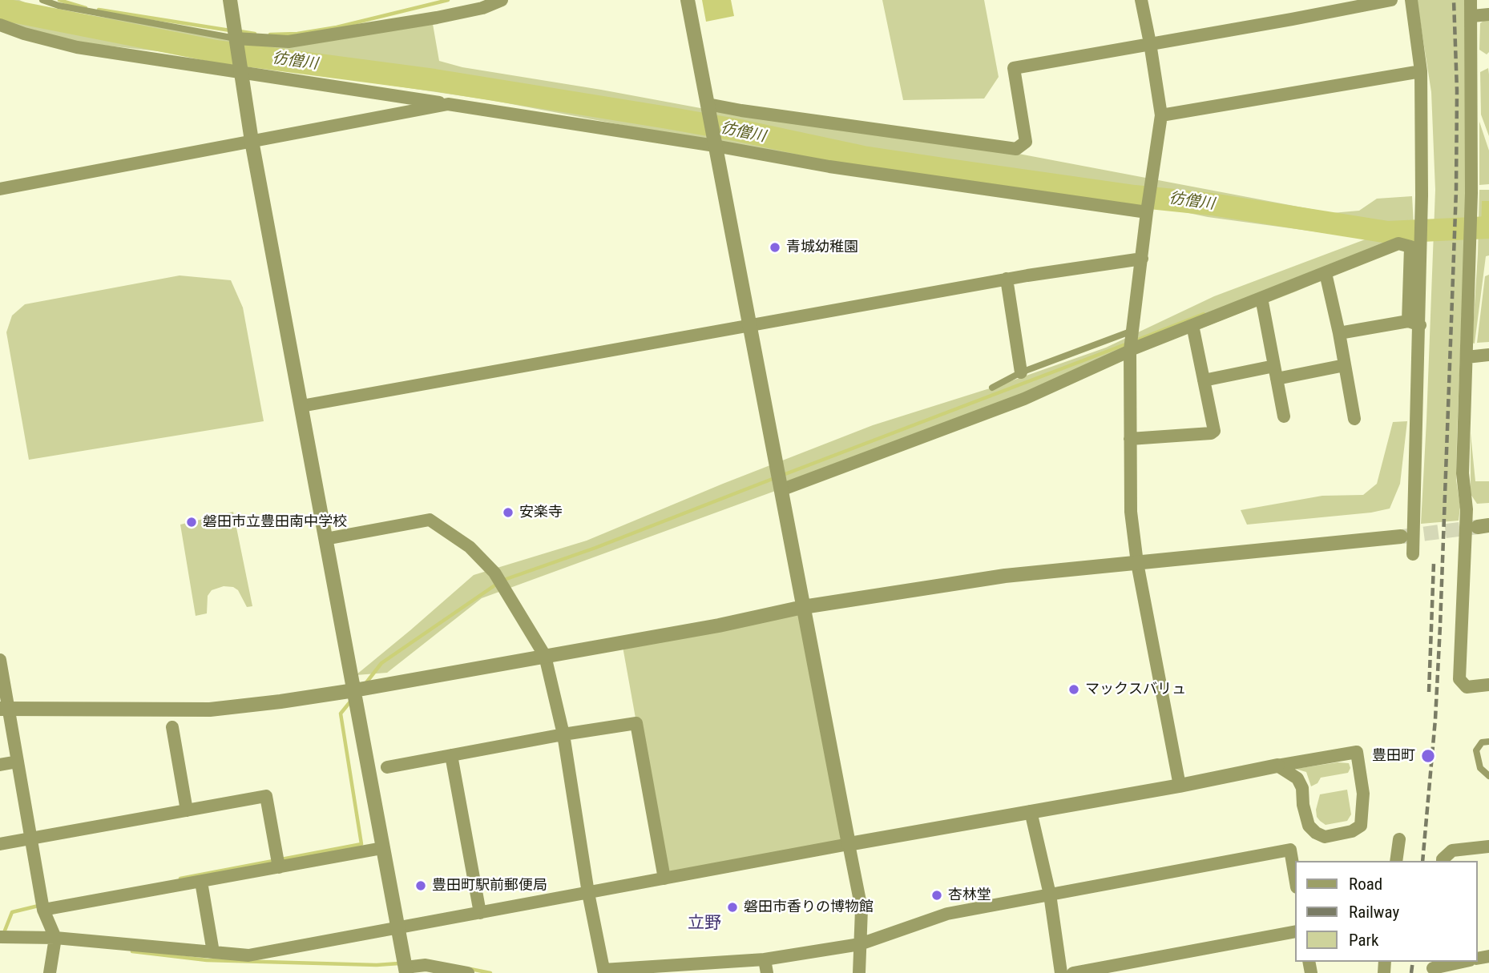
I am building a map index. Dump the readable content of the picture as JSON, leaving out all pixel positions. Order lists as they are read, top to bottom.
{
  "districts": ["立野"],
  "water": ["彷僧川"],
  "places": [
    "青城幼稚園",
    "安楽寺",
    "磐田市立豊田南中学校",
    "マックスバリュ",
    "豊田町",
    "豊田町駅前郵便局",
    "杏林堂",
    "磐田市香りの博物館"
  ],
  "legend": ["Road", "Railway", "Park"]
}
